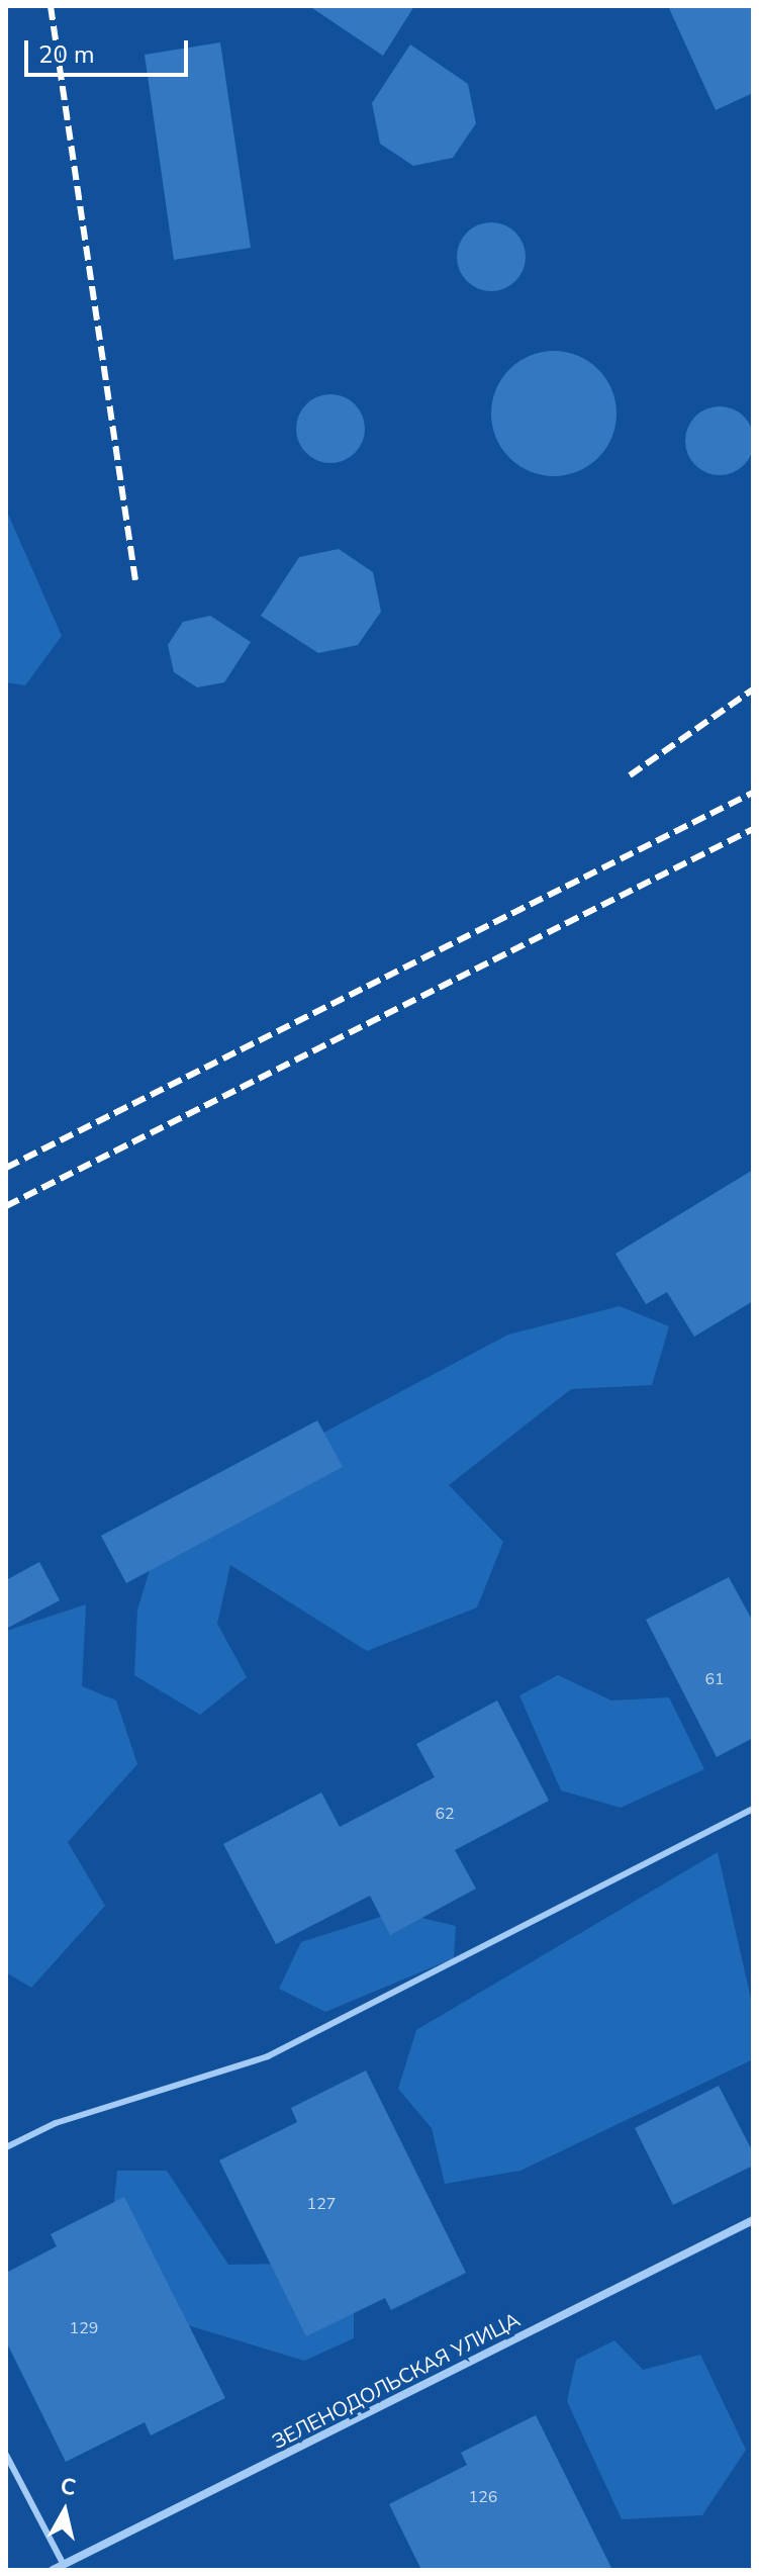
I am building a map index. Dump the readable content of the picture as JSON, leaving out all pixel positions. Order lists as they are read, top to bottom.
{
  "streets": {
    "street": ["ЗЕЛЕНОДОЛЬСКАЯ УЛИЦА"]
  },
  "house_numbers": [
    "61",
    "62",
    "127",
    "129",
    "126"
  ],
  "scale_bar": "20 m",
  "north": "top"
}
